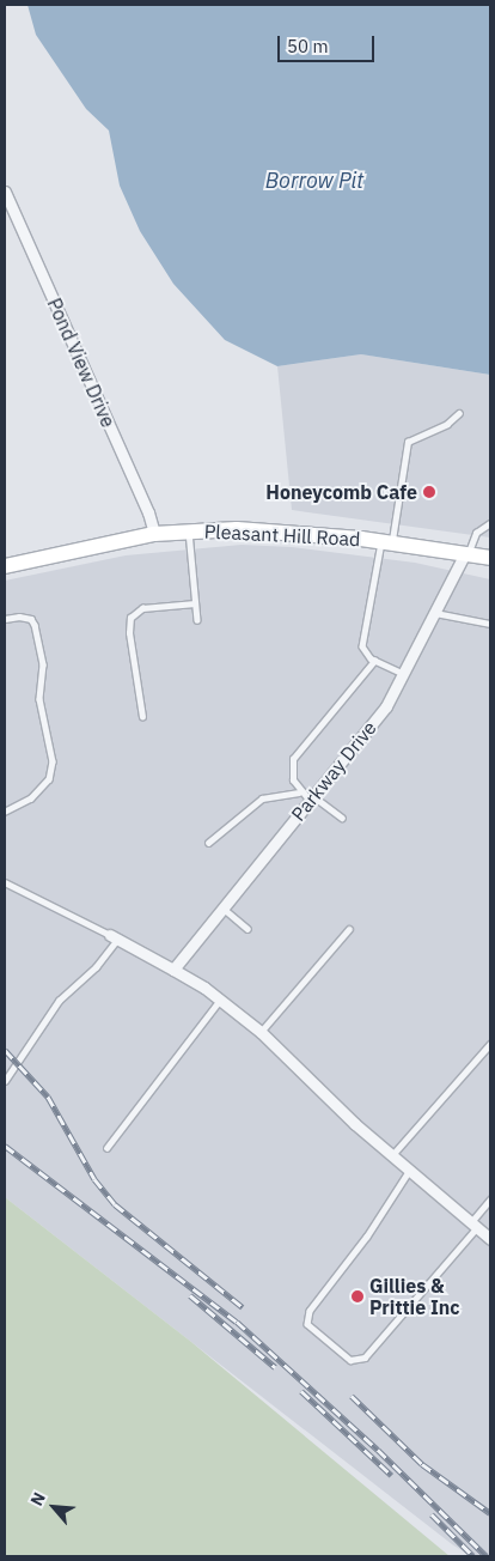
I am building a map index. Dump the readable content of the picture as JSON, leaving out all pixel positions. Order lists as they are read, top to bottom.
{
  "streets": {
    "street": ["Pond View Drive", "Pleasant Hill Road", "Parkway Drive"]
  },
  "crossings": [
    ["Pond View Drive", "Pleasant Hill Road"],
    ["Pleasant Hill Road", "Parkway Drive"]
  ],
  "water": ["Borrow Pit"],
  "places": ["Honeycomb Cafe", "Gillies & Prittie Inc"],
  "scale_bar": "50 m",
  "north": "top left"
}
